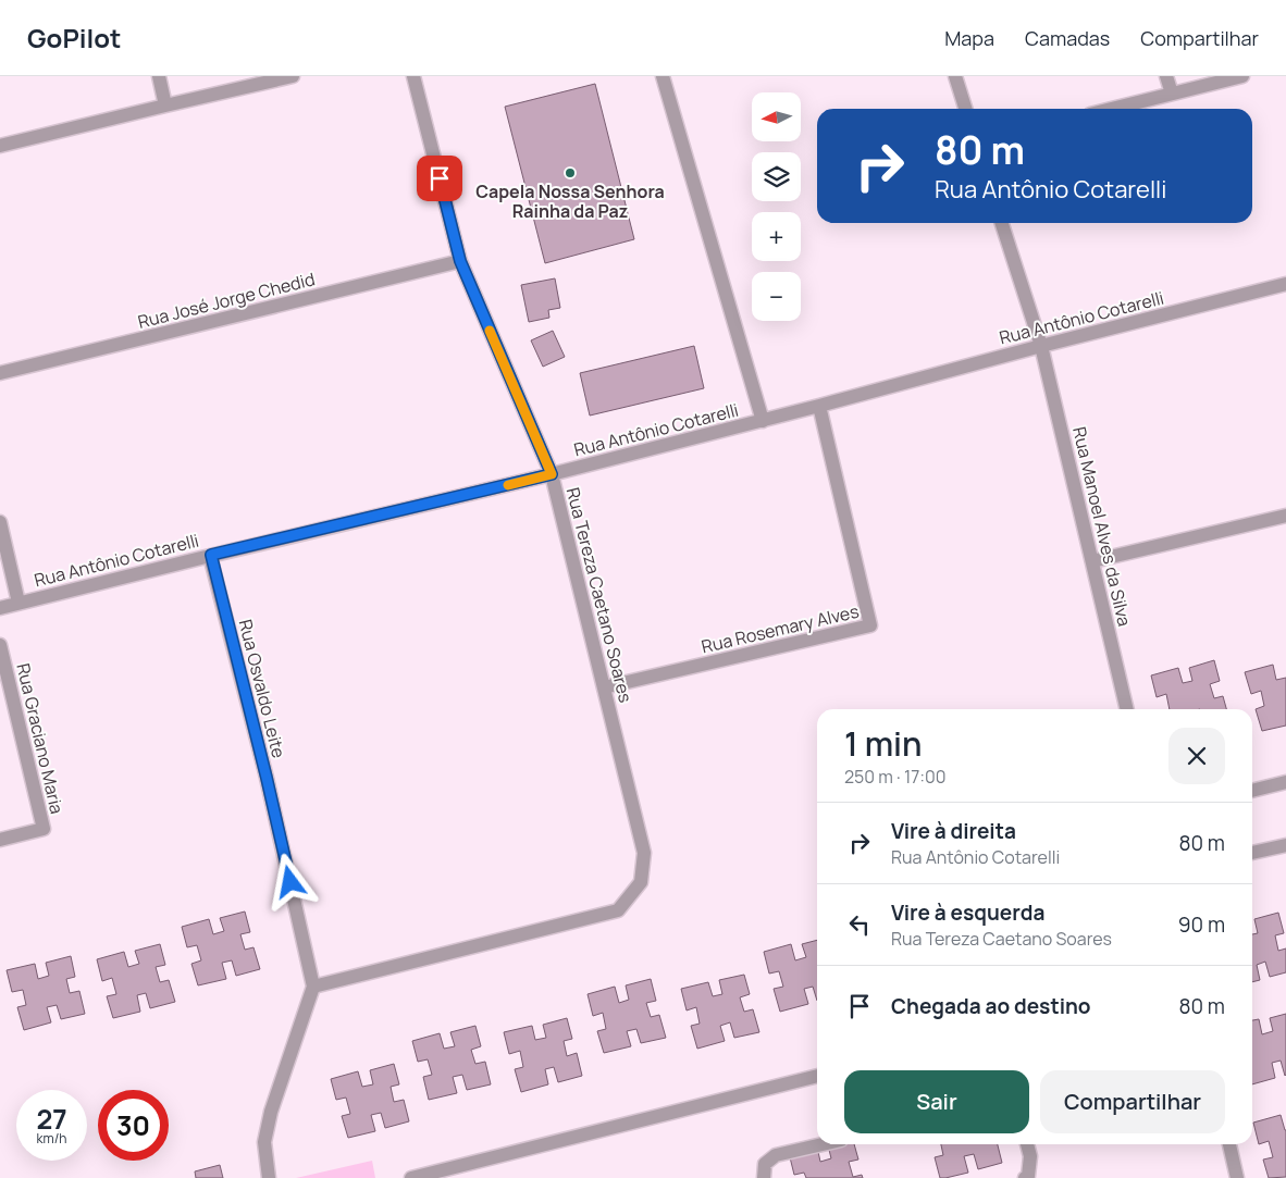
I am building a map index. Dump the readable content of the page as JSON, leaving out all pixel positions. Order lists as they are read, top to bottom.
{
  "streets": {
    "street": [
      "Rua José Jorge Chedid",
      "Rua Antônio Cotarelli",
      "Rua Manoel Alves da Silva",
      "Rua Tereza Caetano Soares",
      "Rua Rosemary Alves",
      "Rua Osvaldo Leite",
      "Rua Graciano Maria"
    ]
  },
  "crossings": [
    ["Rua José Jorge Chedid", "Rua Tereza Caetano Soares"],
    ["Rua Antônio Cotarelli", "Rua Manoel Alves da Silva"],
    ["Rua Antônio Cotarelli", "Rua Tereza Caetano Soares"],
    ["Rua Antônio Cotarelli", "Rua Rosemary Alves"],
    ["Rua Antônio Cotarelli", "Rua Osvaldo Leite"],
    ["Rua Tereza Caetano Soares", "Rua Rosemary Alves"],
    ["Rua Tereza Caetano Soares", "Rua Osvaldo Leite"]
  ],
  "places": ["Capela Nossa Senhora Rainha da Paz"],
  "north": "left",
  "page": {
    "header": "GoPilot",
    "nav": ["Mapa", "Camadas", "Compartilhar"],
    "map_buttons": ["+", "−"],
    "turn": ["80 m", "Rua Antônio Cotarelli"],
    "heading": ["1 min", "250 m · 17:00"],
    "list": [
      {
        "name": "Vire à direita",
        "note": "Rua Antônio Cotarelli",
        "value": "80 m"
      },
      {
        "name": "Vire à esquerda",
        "note": "Rua Tereza Caetano Soares",
        "value": "90 m"
      },
      {
        "name": "Chegada ao destino",
        "value": "80 m"
      }
    ],
    "buttons": ["Sair", "Compartilhar"],
    "speed": "27 km/h",
    "limit": "30"
  }
}
